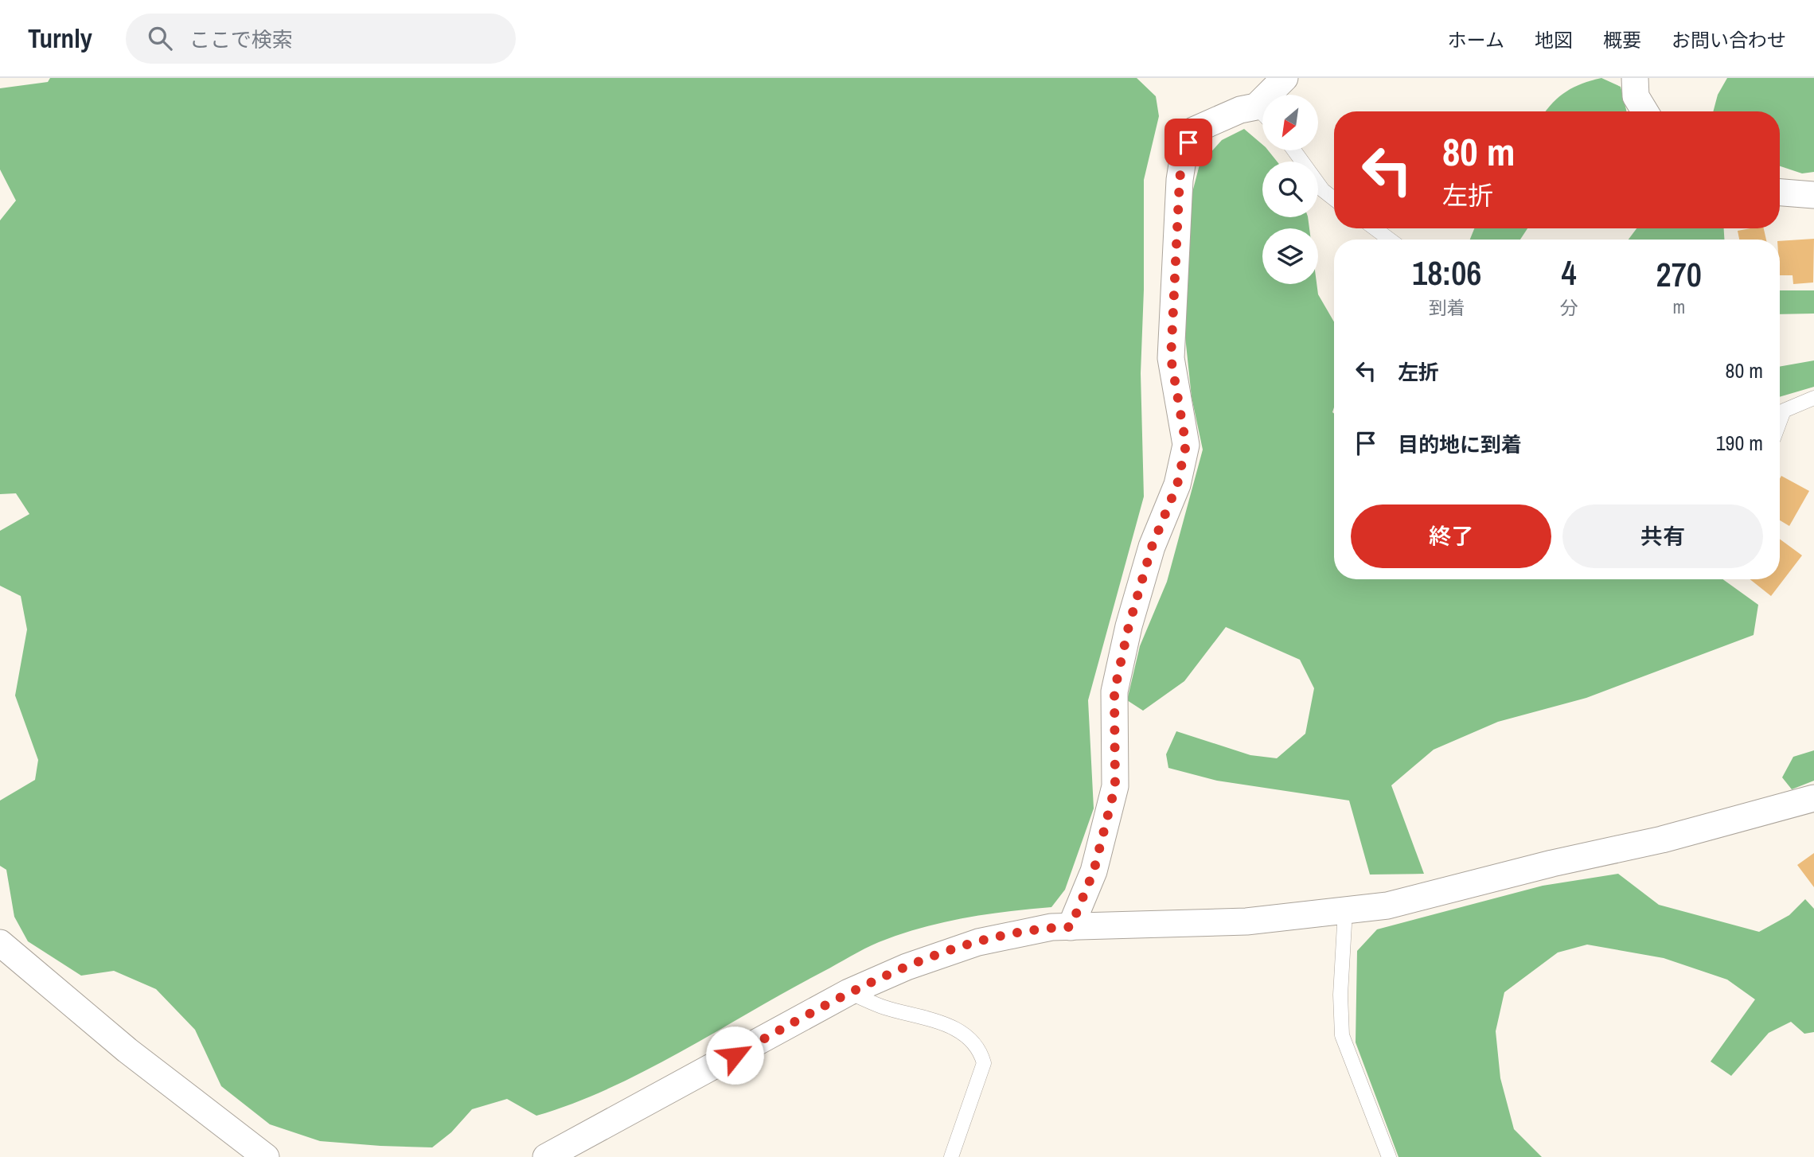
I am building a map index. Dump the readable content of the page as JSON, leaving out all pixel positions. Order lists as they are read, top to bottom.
{
  "north": "bottom left",
  "page": {
    "header": "Turnly",
    "search": "ここで検索",
    "nav": [
      "ホーム",
      "地図",
      "概要",
      "お問い合わせ"
    ],
    "turn": ["80 m", "左折"],
    "eta": [
      "18:06",
      "到着",
      "4",
      "分",
      "270",
      "m"
    ],
    "list": [
      {
        "name": "左折",
        "value": "80 m"
      },
      {
        "name": "目的地に到着",
        "value": "190 m"
      }
    ],
    "buttons": ["終了", "共有"]
  }
}
